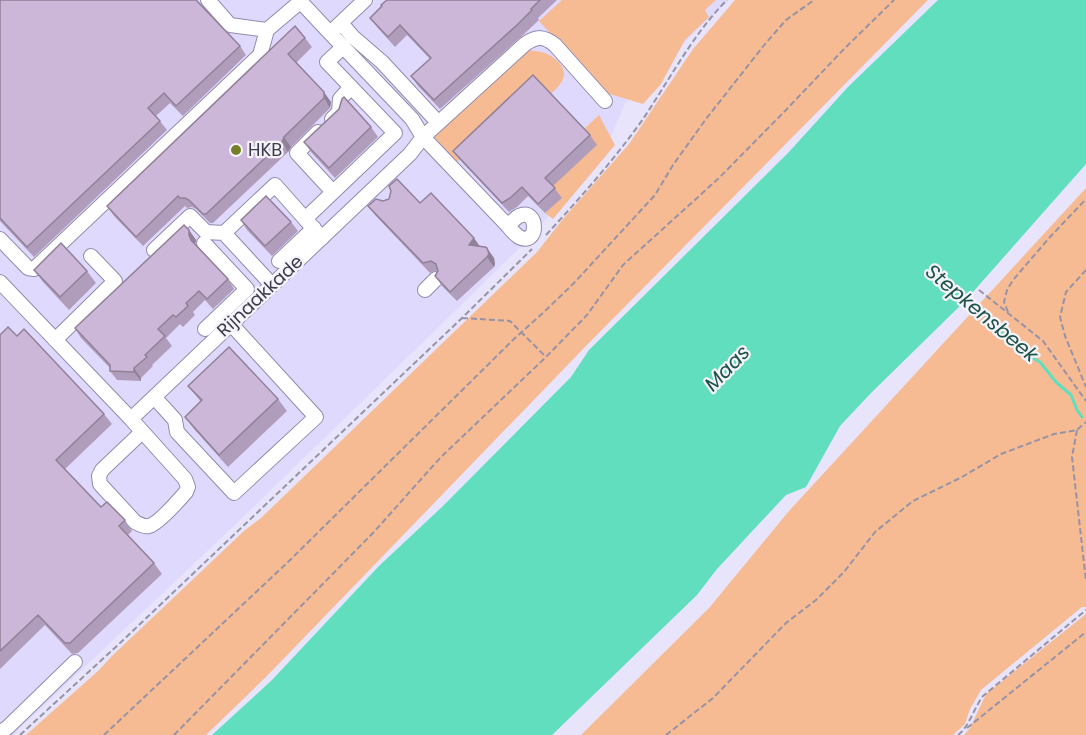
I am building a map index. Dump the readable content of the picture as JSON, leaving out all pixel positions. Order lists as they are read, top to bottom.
{
  "streets": {
    "street": ["Rijnaakkade"]
  },
  "water": ["Stepkensbeek", "Maas"],
  "places": ["HKB"]
}
